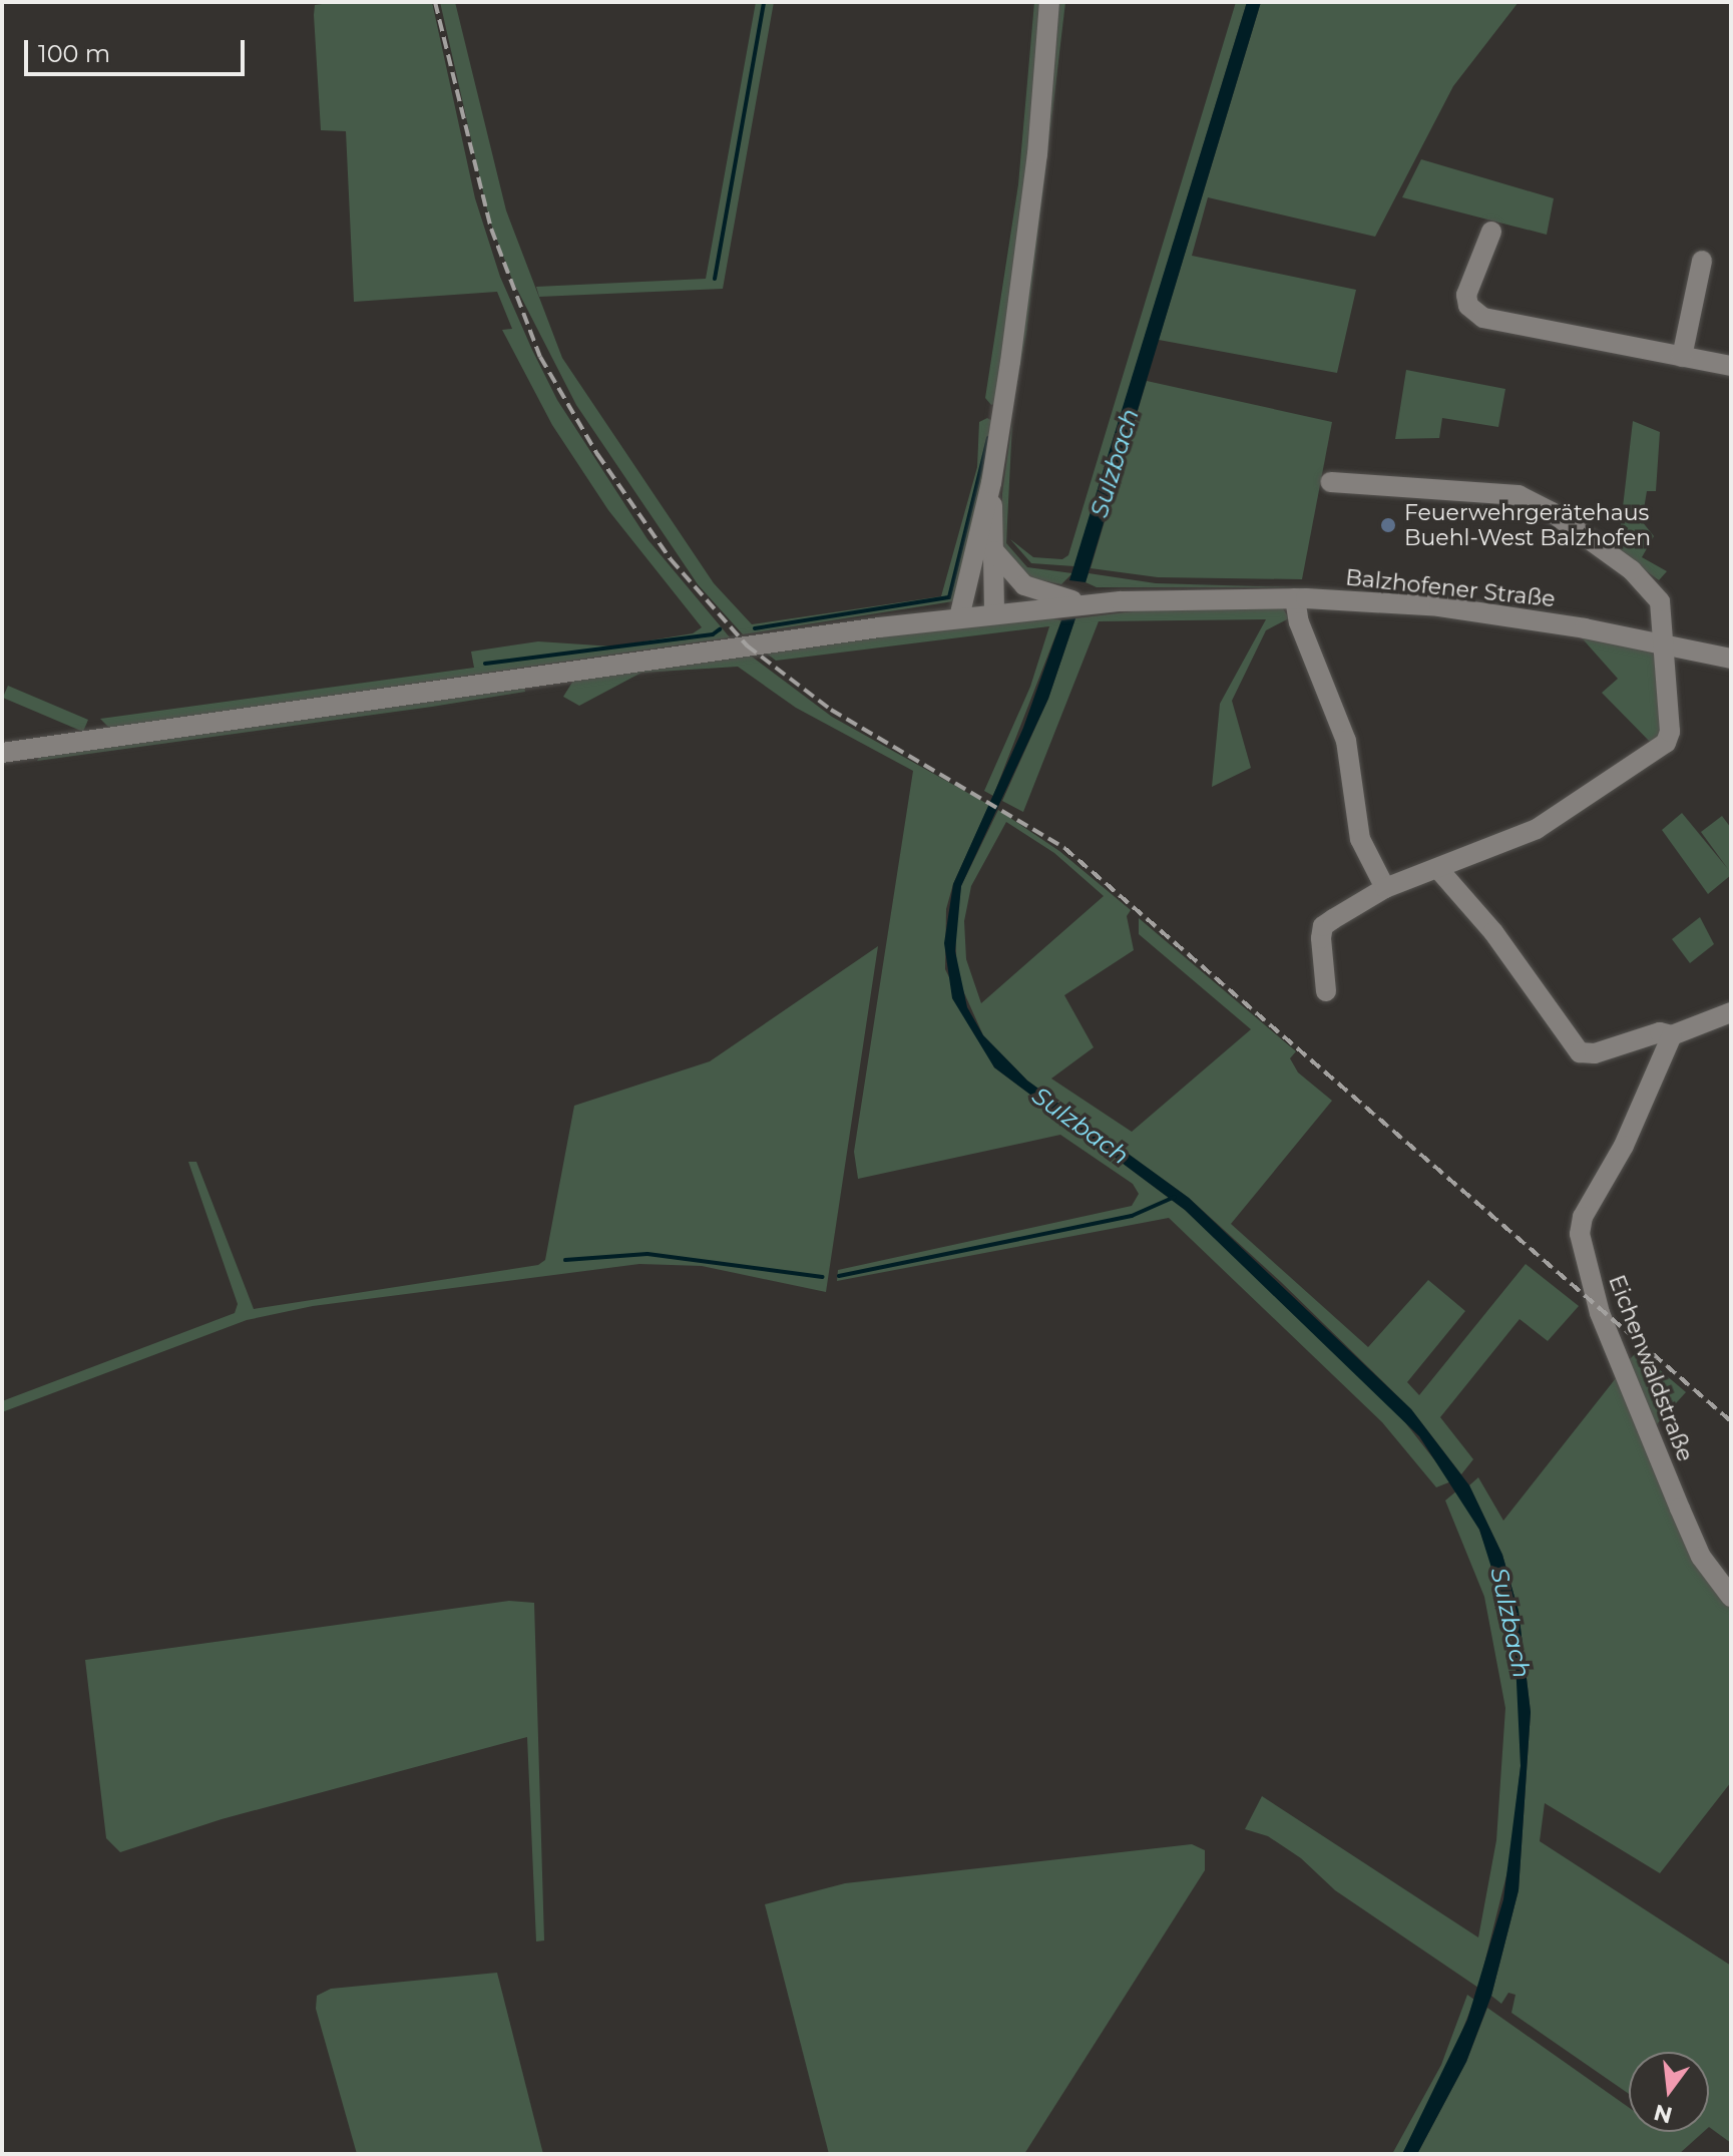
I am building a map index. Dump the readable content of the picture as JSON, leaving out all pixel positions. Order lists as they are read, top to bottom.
{
  "streets": {
    "street": ["Balzhofener Straße", "Eichenwaldstraße"]
  },
  "water": ["Sulzbach"],
  "places": ["Feuerwehrgerätehaus Buehl-West Balzhofen"],
  "scale_bar": "100 m",
  "north": "bottom"
}
